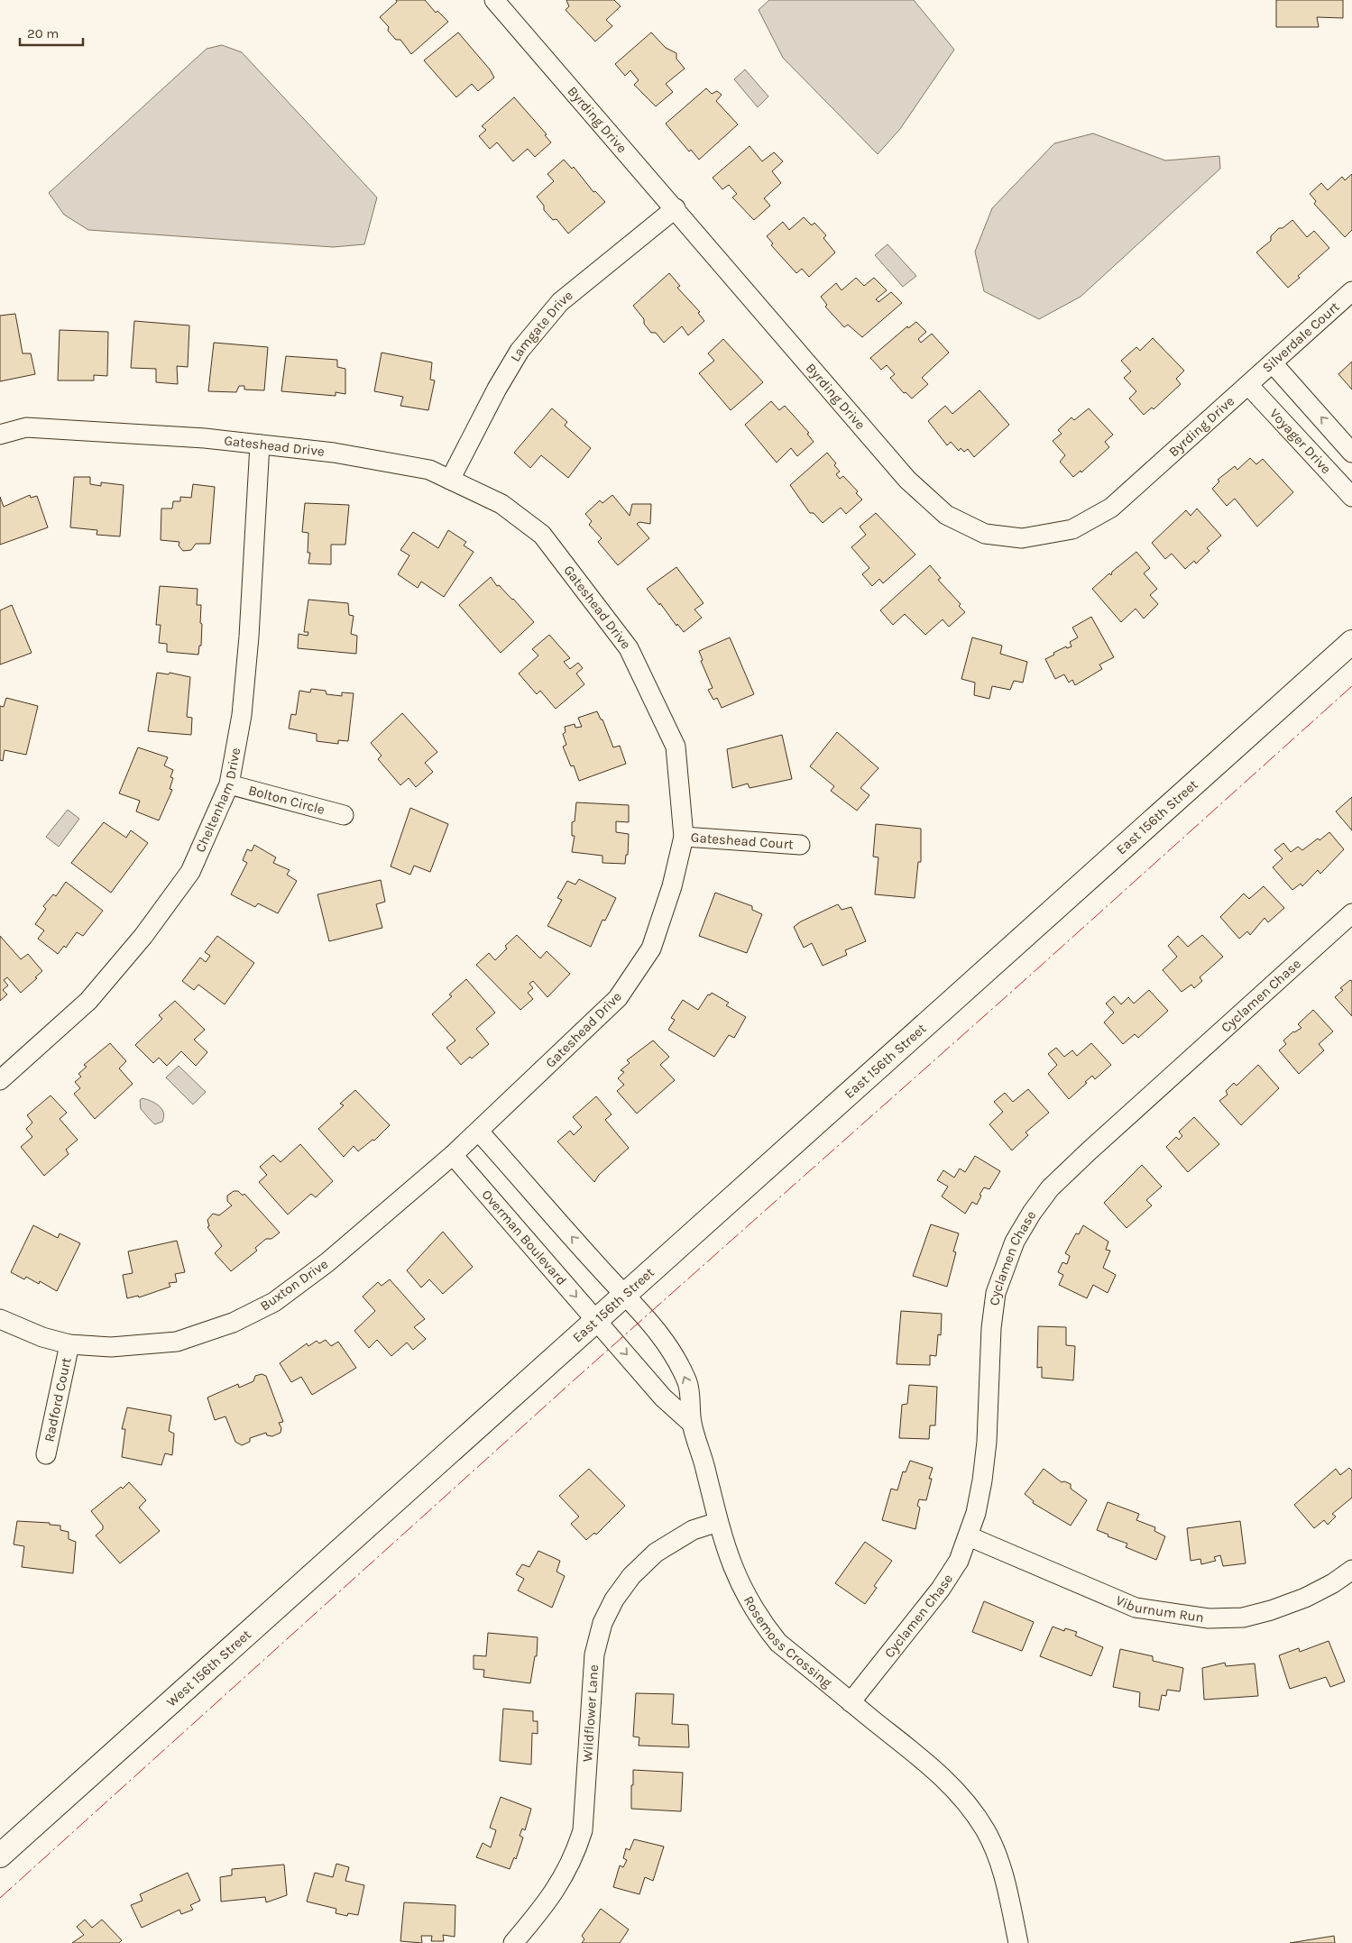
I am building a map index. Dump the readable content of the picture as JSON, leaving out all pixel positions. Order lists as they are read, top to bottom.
{
  "streets": {
    "street": [
      "Byrding Drive",
      "Lamgate Drive",
      "Silverdale Court",
      "Voyager Drive",
      "Gateshead Drive",
      "Cheltenham Drive",
      "Bolton Circle",
      "East 156th Street",
      "Gateshead Court",
      "Cyclamen Chase",
      "Overman Boulevard",
      "Buxton Drive",
      "Radford Court",
      "Viburnum Run",
      "Rosemoss Crossing",
      "West 156th Street",
      "Wildflower Lane"
    ]
  },
  "crossings": [
    ["Byrding Drive", "Lamgate Drive"],
    ["Byrding Drive", "Silverdale Court"],
    ["Byrding Drive", "Voyager Drive"],
    ["Lamgate Drive", "Gateshead Drive"],
    ["Silverdale Court", "Voyager Drive"],
    ["Gateshead Drive", "Cheltenham Drive"],
    ["Gateshead Drive", "Gateshead Court"],
    ["Gateshead Drive", "Overman Boulevard"],
    ["Gateshead Drive", "Buxton Drive"],
    ["Gateshead Drive", "Rosemoss Crossing"],
    ["Cheltenham Drive", "Bolton Circle"],
    ["East 156th Street", "Overman Boulevard"],
    ["East 156th Street", "Rosemoss Crossing"],
    ["East 156th Street", "West 156th Street"],
    ["Cyclamen Chase", "Viburnum Run"],
    ["Cyclamen Chase", "Rosemoss Crossing"],
    ["Overman Boulevard", "Buxton Drive"],
    ["Overman Boulevard", "Rosemoss Crossing"],
    ["Buxton Drive", "Radford Court"],
    ["Rosemoss Crossing", "Wildflower Lane"]
  ],
  "one_way": ["Overman Boulevard", "Rosemoss Crossing"],
  "scale_bar": "20 m"
}
